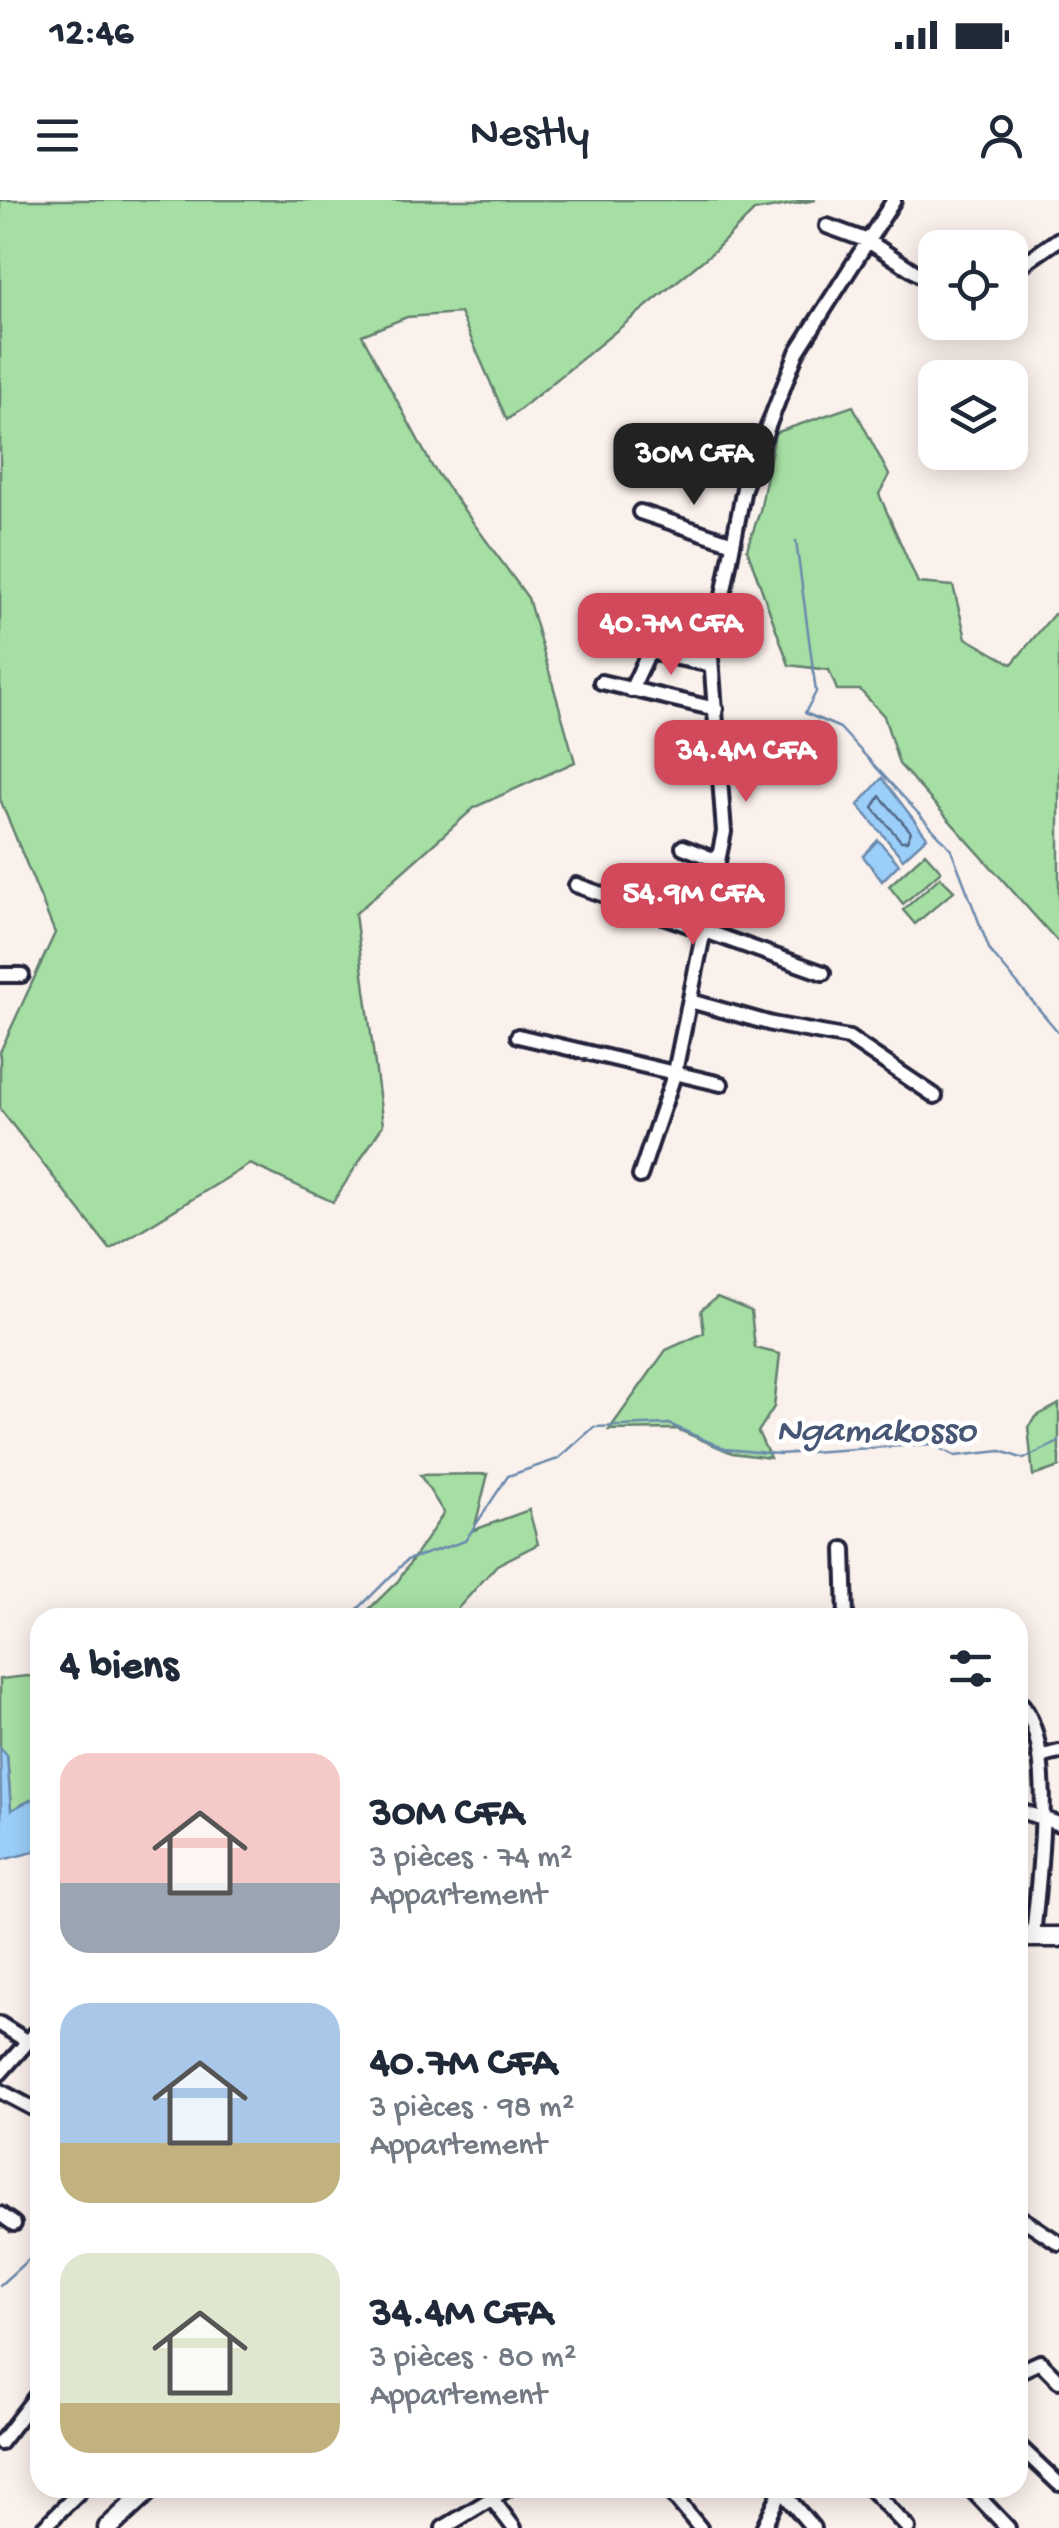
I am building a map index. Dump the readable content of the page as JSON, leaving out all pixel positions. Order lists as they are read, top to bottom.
{
  "water": ["Ngamakosso"],
  "page": {
    "status": "12:46",
    "header": "Nestly",
    "price": [
      "30M CFA",
      "40.7M CFA",
      "34.4M CFA",
      "54.9M CFA"
    ],
    "heading": "4 biens",
    "list": [
      {
        "name": "30M CFA",
        "note": "3 pièces · 74 m² · Appartement"
      },
      {
        "name": "40.7M CFA",
        "note": "3 pièces · 98 m² · Appartement"
      },
      {
        "name": "34.4M CFA",
        "note": "3 pièces · 80 m² · Appartement"
      }
    ]
  }
}
